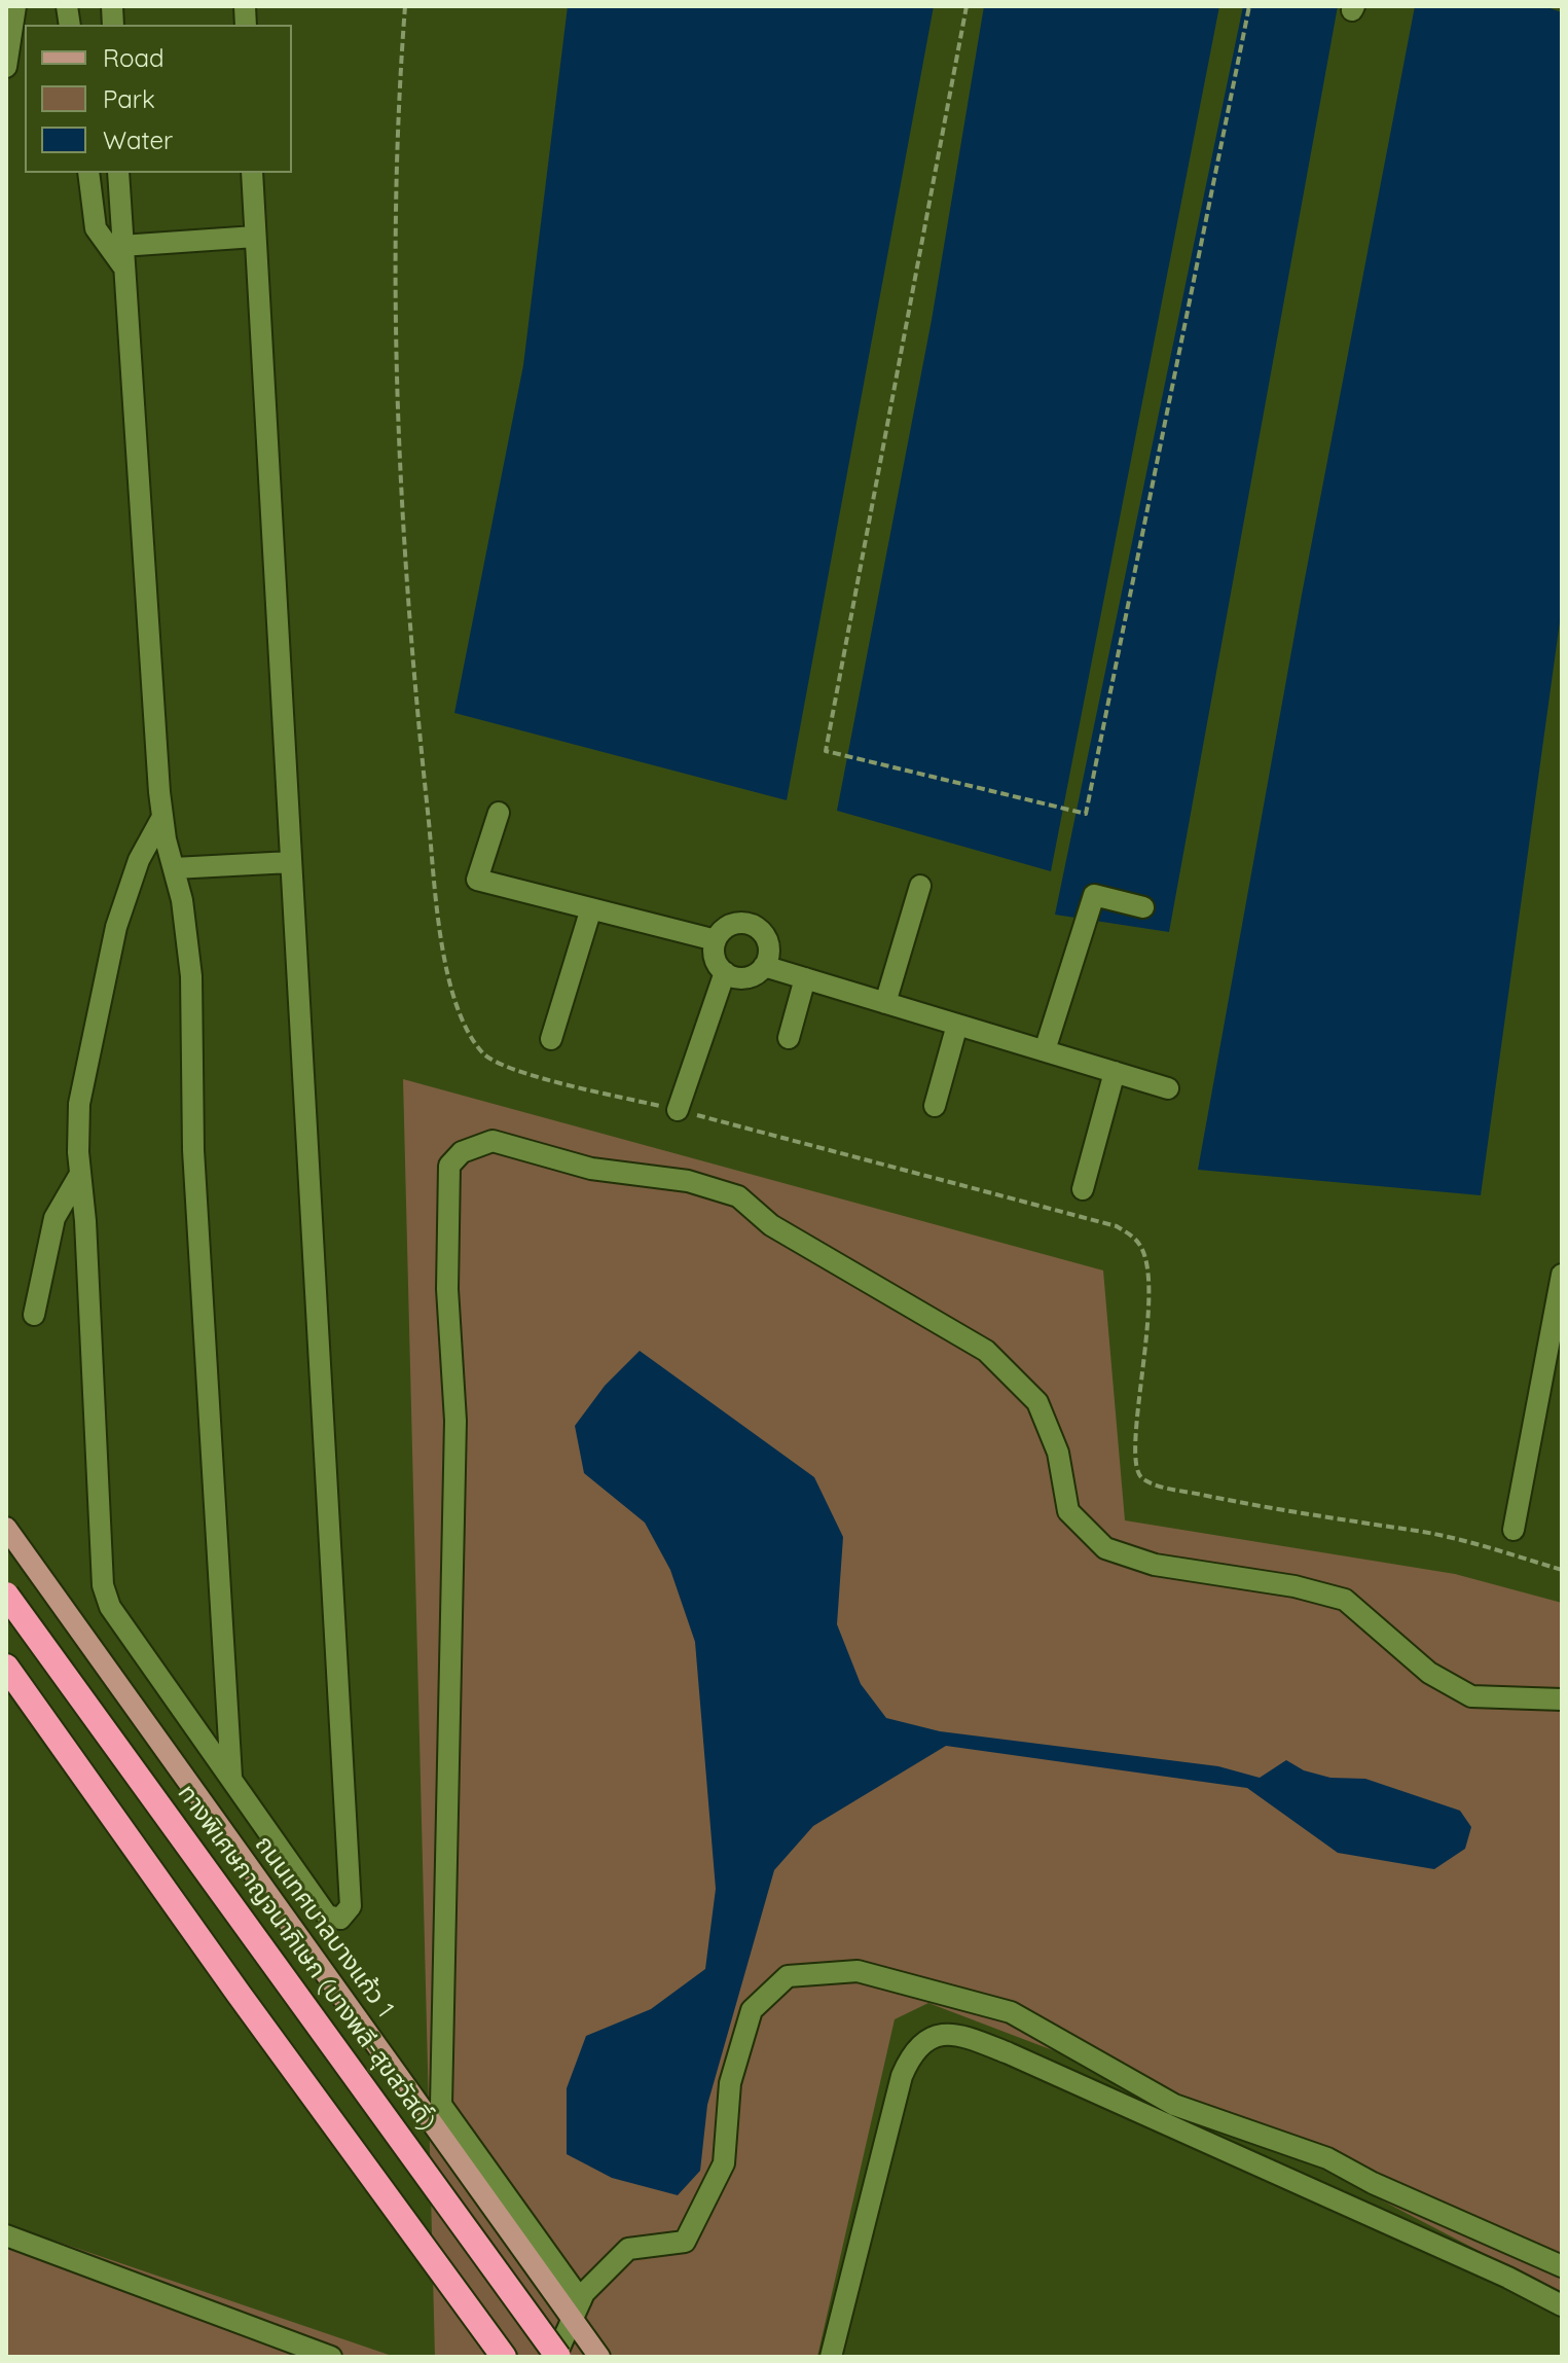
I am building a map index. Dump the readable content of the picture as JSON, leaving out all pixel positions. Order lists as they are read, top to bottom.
{
  "streets": {
    "highway": ["ทางพิเศษกาญจนาภิเษก (บางพลี-สุขสวัสดิ์)"],
    "main road": ["ถนนเทศบาลบางแก้ว 1"]
  },
  "legend": ["Road", "Park", "Water"]
}
